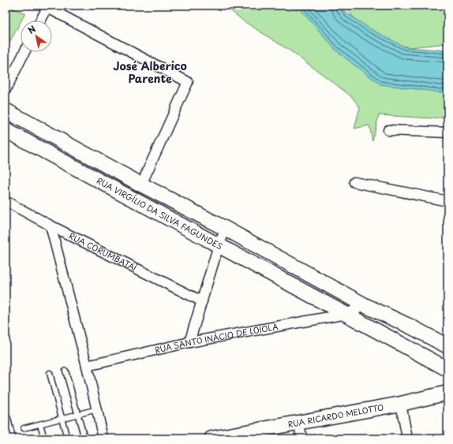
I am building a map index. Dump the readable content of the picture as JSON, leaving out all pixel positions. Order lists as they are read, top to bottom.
{
  "streets": {
    "street": [
      "RUA VIRGÍLIO DA SILVA FAGUNDES",
      "RUA CORUMBATAÍ",
      "RUA SANTO INÁCIO DE LOIOLA",
      "RUA RICARDO MELOTTO"
    ]
  },
  "crossings": [
    ["RUA VIRGÍLIO DA SILVA FAGUNDES", "RUA SANTO INÁCIO DE LOIOLA"]
  ],
  "districts": ["José Alberico Parente"],
  "north": "top left"
}
